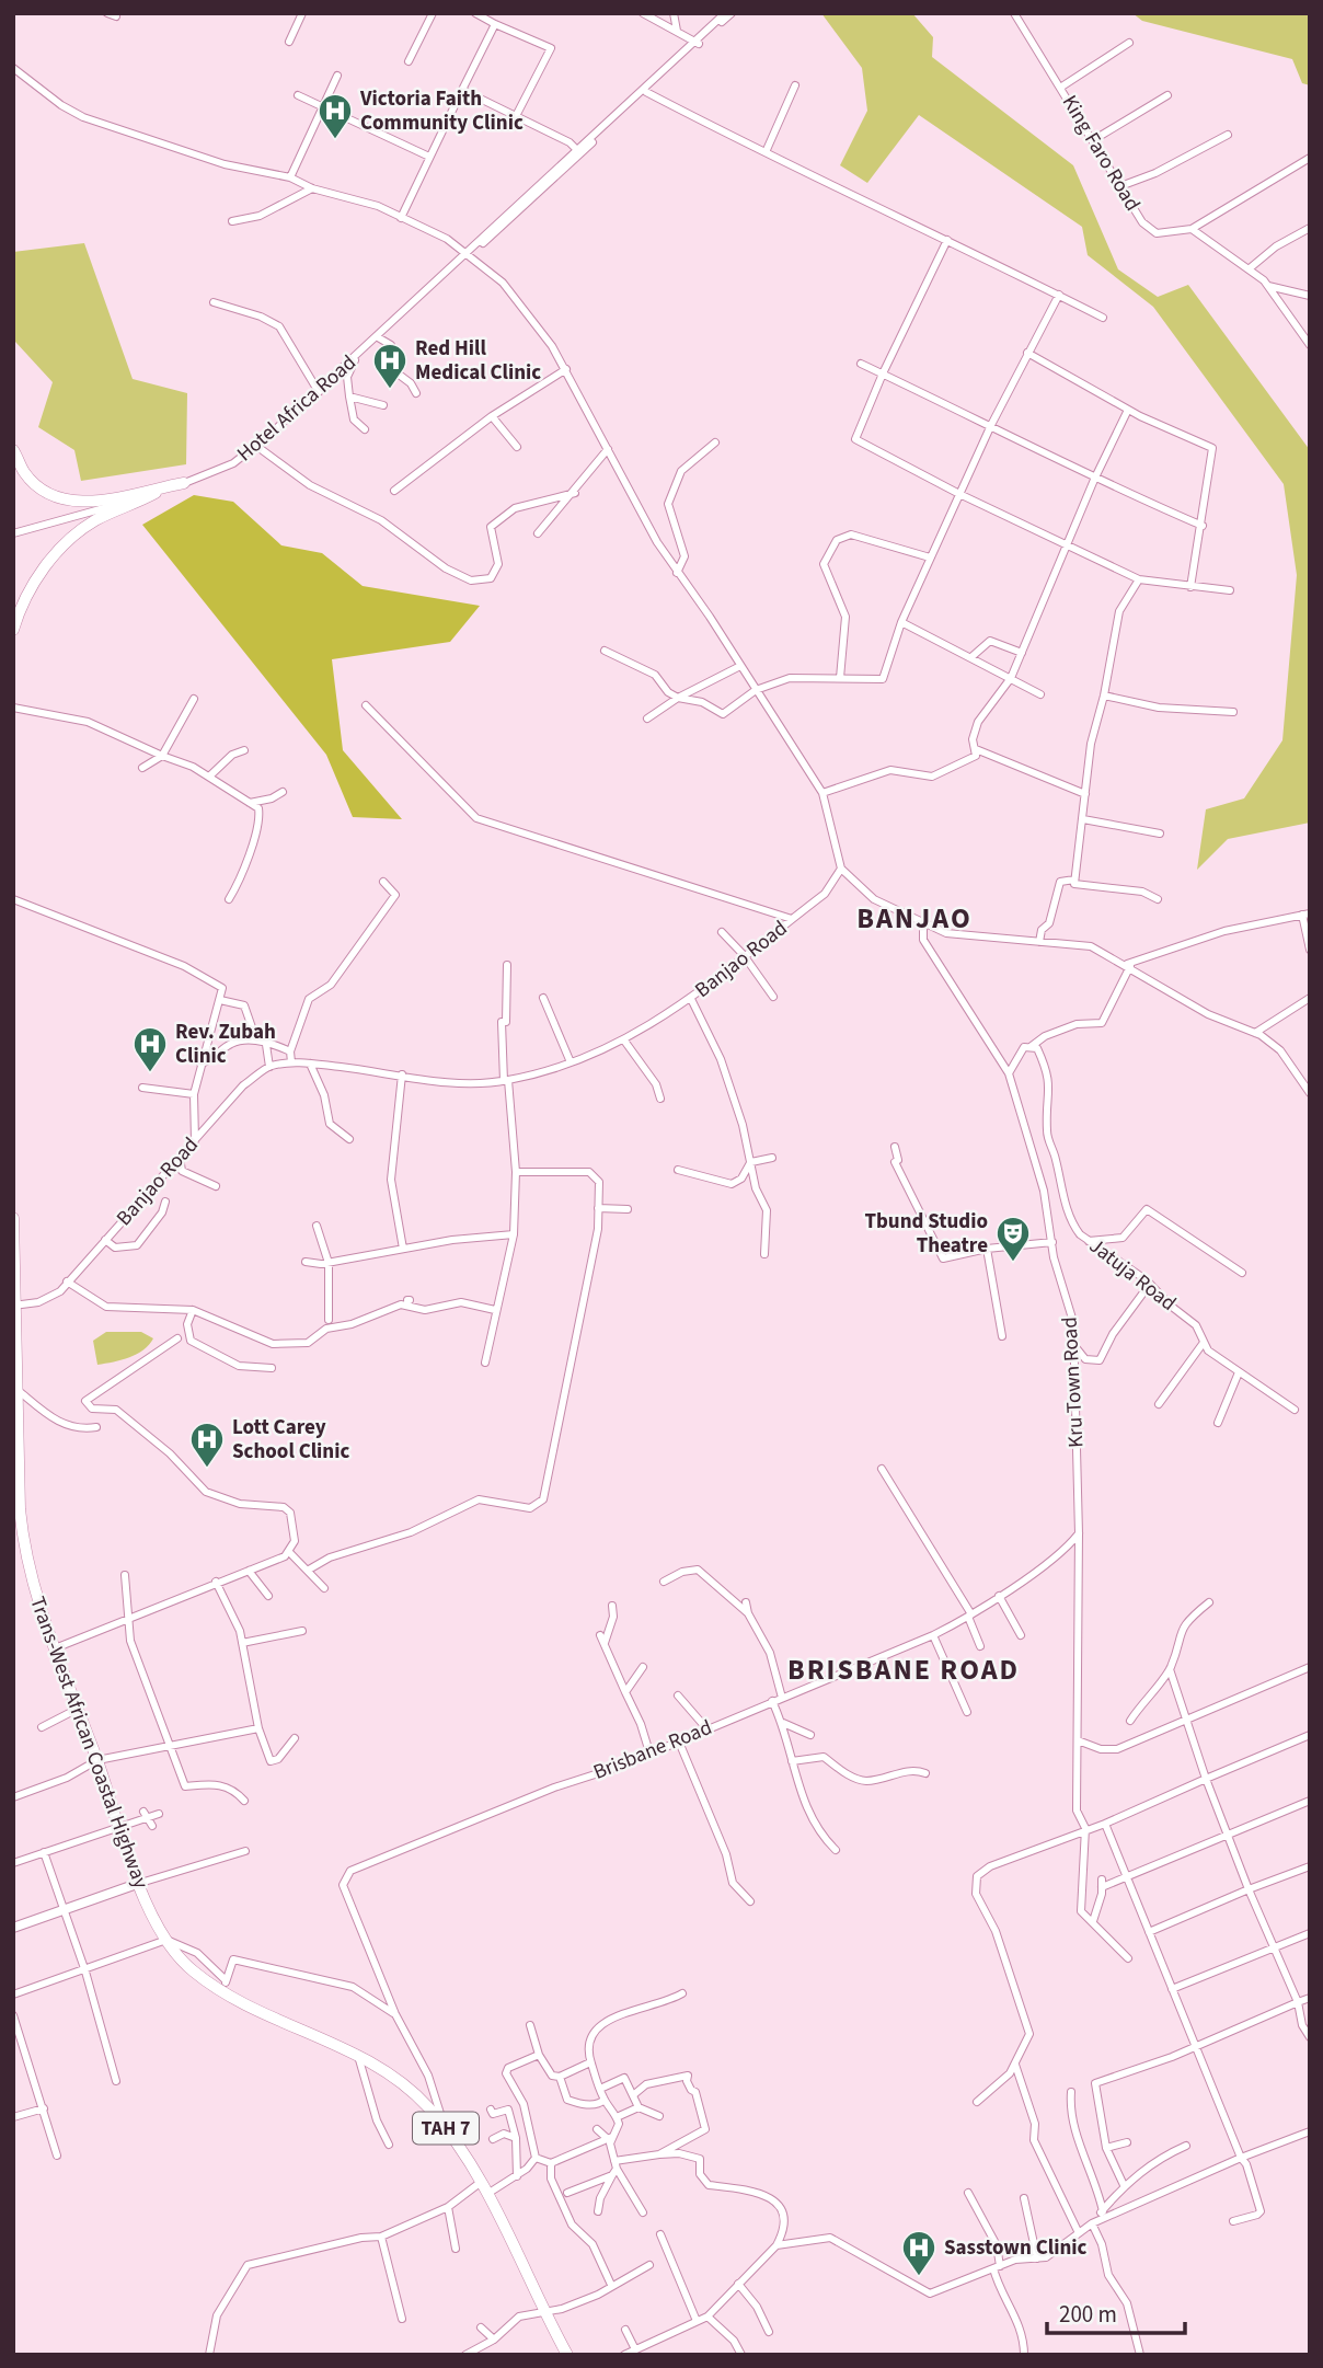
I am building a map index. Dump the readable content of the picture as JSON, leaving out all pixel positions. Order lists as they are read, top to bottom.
{
  "streets": {
    "highway": ["Trans-West African Coastal Highway", "TAH 7"],
    "street": [
      "King Faro Road",
      "Hotel Africa Road",
      "Banjao Road",
      "Jatuja Road",
      "Kru Town Road",
      "Brisbane Road"
    ]
  },
  "crossings": [
    ["Banjao Road", "Trans-West African Coastal Highway"],
    ["Kru Town Road", "Brisbane Road"]
  ],
  "districts": ["BANJAO", "BRISBANE ROAD"],
  "places": {
    "hospital": [
      "Victoria Faith Community Clinic",
      "Red Hill Medical Clinic",
      "Rev. Zubah Clinic",
      "Lott Carey School Clinic",
      "Sasstown Clinic"
    ],
    "theatre": ["Tbund Studio Theatre"]
  },
  "scale_bar": "200 m"
}
